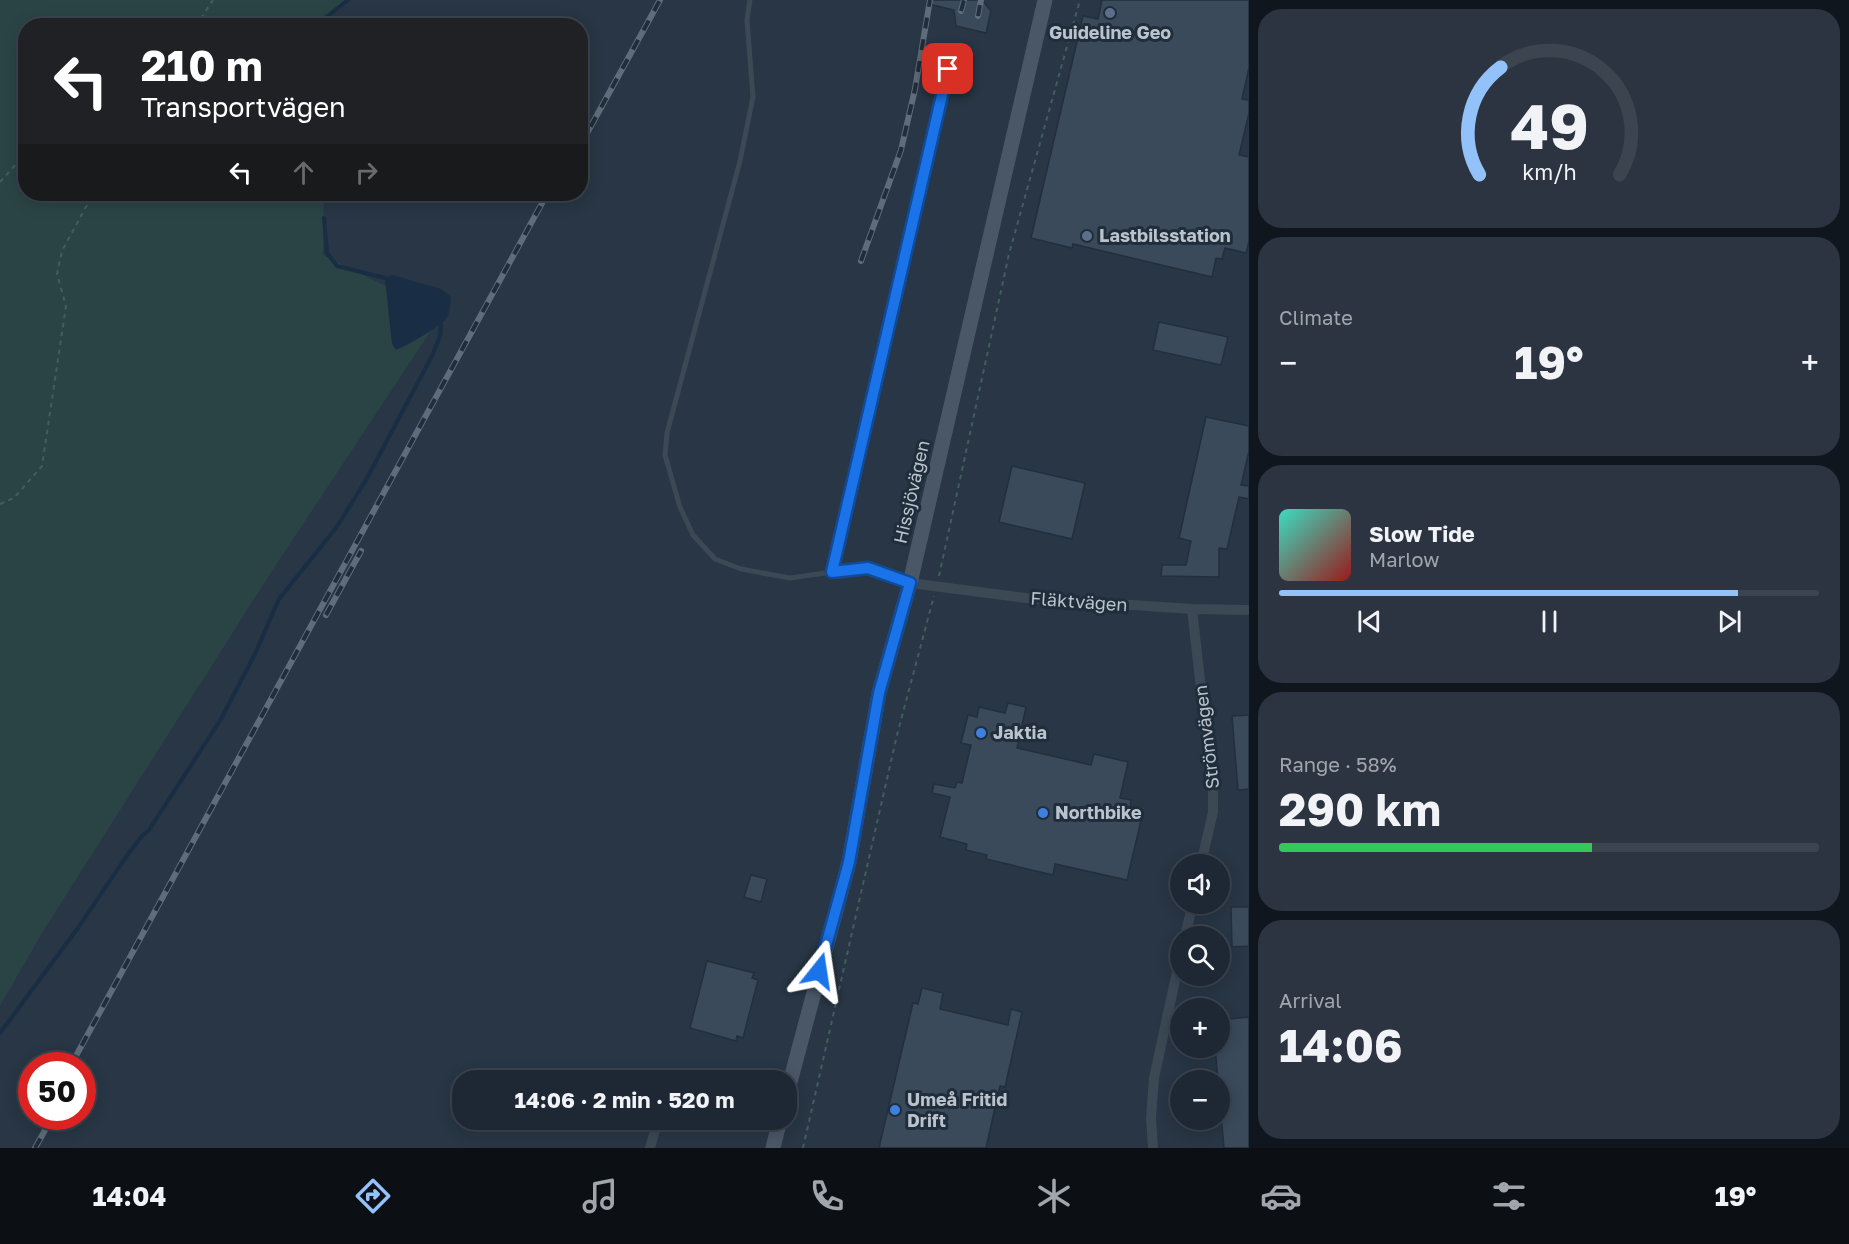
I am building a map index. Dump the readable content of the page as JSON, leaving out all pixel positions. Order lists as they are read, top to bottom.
{
  "streets": {
    "main road": ["Hissjövägen"],
    "street": ["Fläktvägen", "Strömvägen"]
  },
  "crossings": [
    ["Hissjövägen", "Fläktvägen"],
    ["Fläktvägen", "Strömvägen"]
  ],
  "places": [
    "Guideline Geo",
    "Lastbilsstation",
    "Jaktia",
    "Northbike",
    "Umeå Fritid Drift"
  ],
  "page": {
    "turn": ["210 m", "Transportvägen"],
    "tile": [
      "Climate",
      ["Range · 58%", "290 km"],
      ["Arrival", "14:06"]
    ],
    "heat": ["−", "19°", "+"],
    "song": ["Slow Tide", "Marlow"],
    "map_buttons": ["+", "−"],
    "limit": "50",
    "trip": "14:06 · 2 min · 520 m",
    "tabs": ["14:04", "19°"],
    "gauge": ["49", "km/h"]
  }
}
